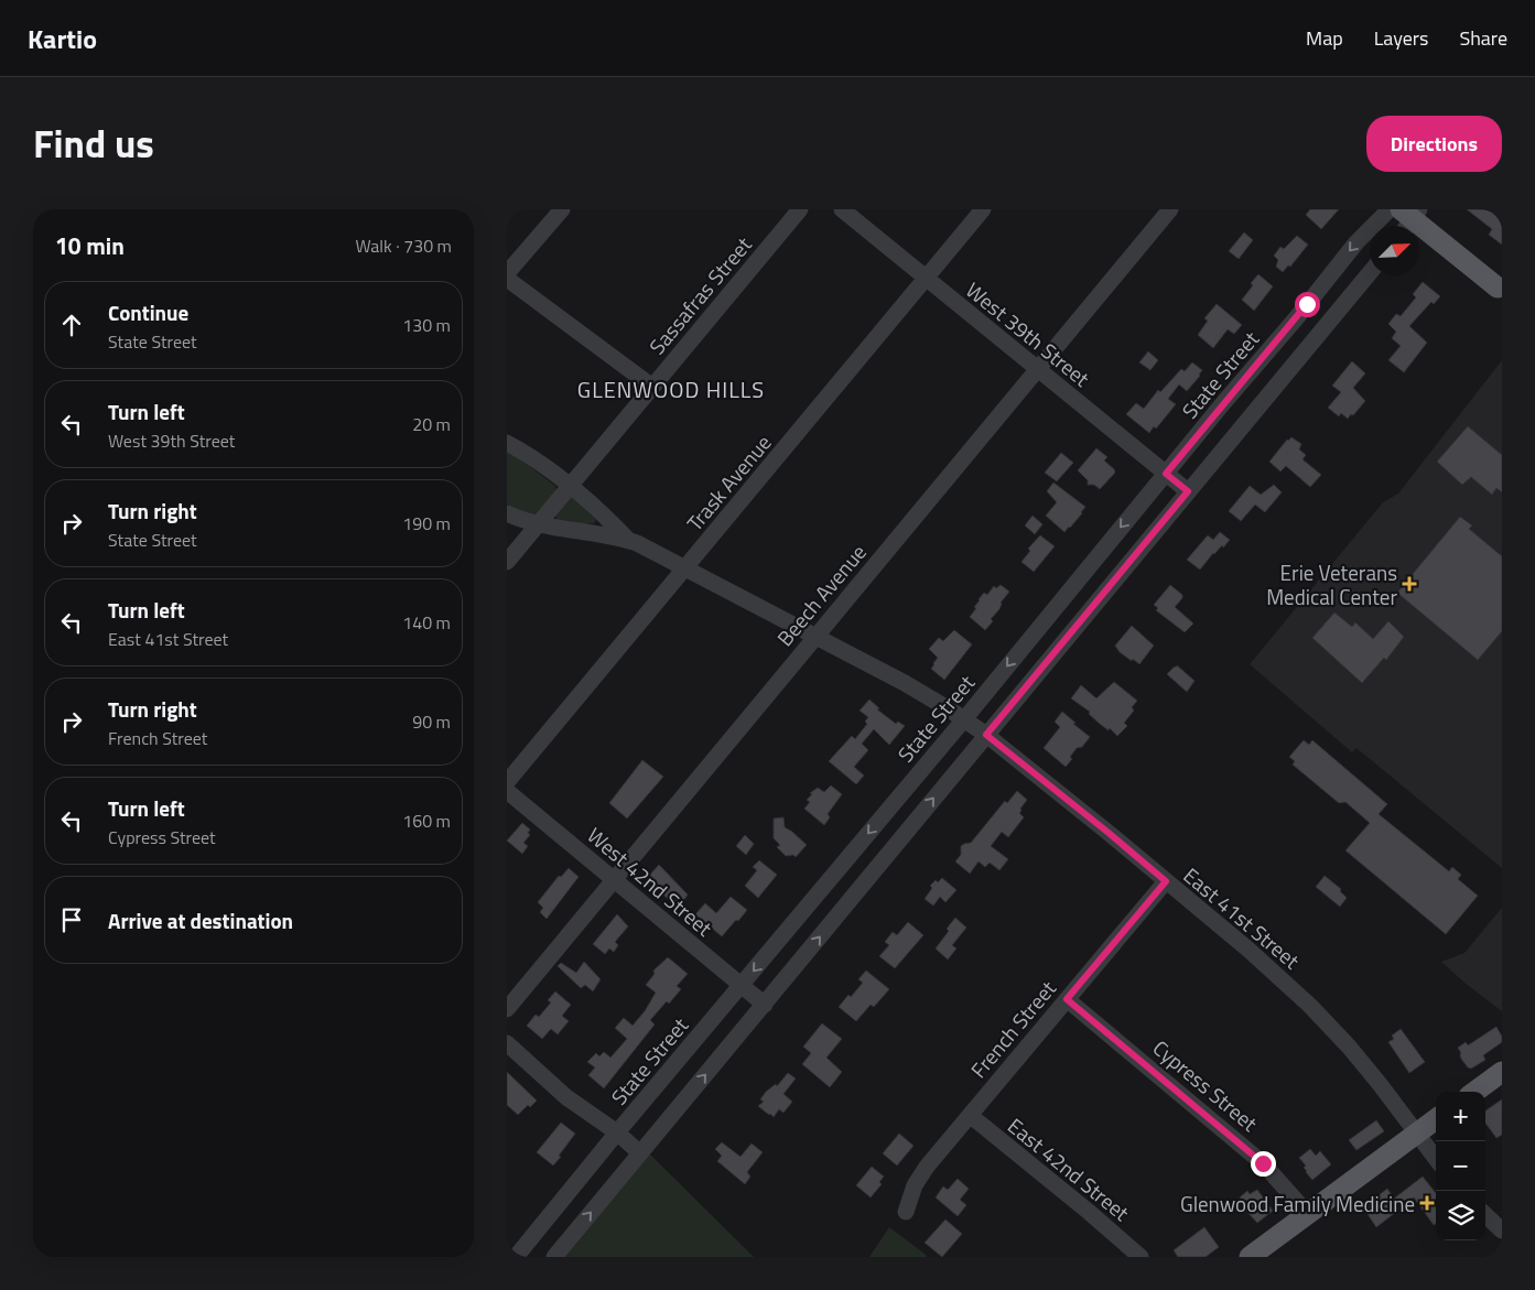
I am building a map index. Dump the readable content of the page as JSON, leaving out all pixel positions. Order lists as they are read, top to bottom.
{
  "streets": {
    "street": [
      "Sassafras Street",
      "West 39th Street",
      "State Street",
      "Trask Avenue",
      "Beech Avenue",
      "West 42nd Street",
      "East 41st Street",
      "French Street",
      "Cypress Street",
      "East 42nd Street"
    ]
  },
  "crossings": [
    ["West 39th Street", "State Street"],
    ["West 39th Street", "Trask Avenue"],
    ["West 39th Street", "Beech Avenue"],
    ["State Street", "West 42nd Street"],
    ["State Street", "East 41st Street"],
    ["Trask Avenue", "East 41st Street"],
    ["Beech Avenue", "West 42nd Street"],
    ["Beech Avenue", "East 41st Street"],
    ["East 41st Street", "French Street"],
    ["French Street", "Cypress Street"],
    ["French Street", "East 42nd Street"]
  ],
  "districts": ["GLENWOOD HILLS"],
  "places": {
    "health": ["Erie Veterans Medical Center", "Glenwood Family Medicine"]
  },
  "north": "top right",
  "page": {
    "header": "Kartio",
    "nav": ["Map", "Layers", "Share"],
    "title": "Find us",
    "buttons": "Directions",
    "heading": ["10 min", "Walk · 730 m"],
    "list": [
      ["Continue", "State Street", "130 m"],
      ["Turn left", "West 39th Street", "20 m"],
      ["Turn right", "State Street", "190 m"],
      ["Turn left", "East 41st Street", "140 m"],
      ["Turn right", "French Street", "90 m"],
      ["Turn left", "Cypress Street", "160 m"],
      "Arrive at destination"
    ],
    "map_buttons": ["+", "−"]
  }
}
